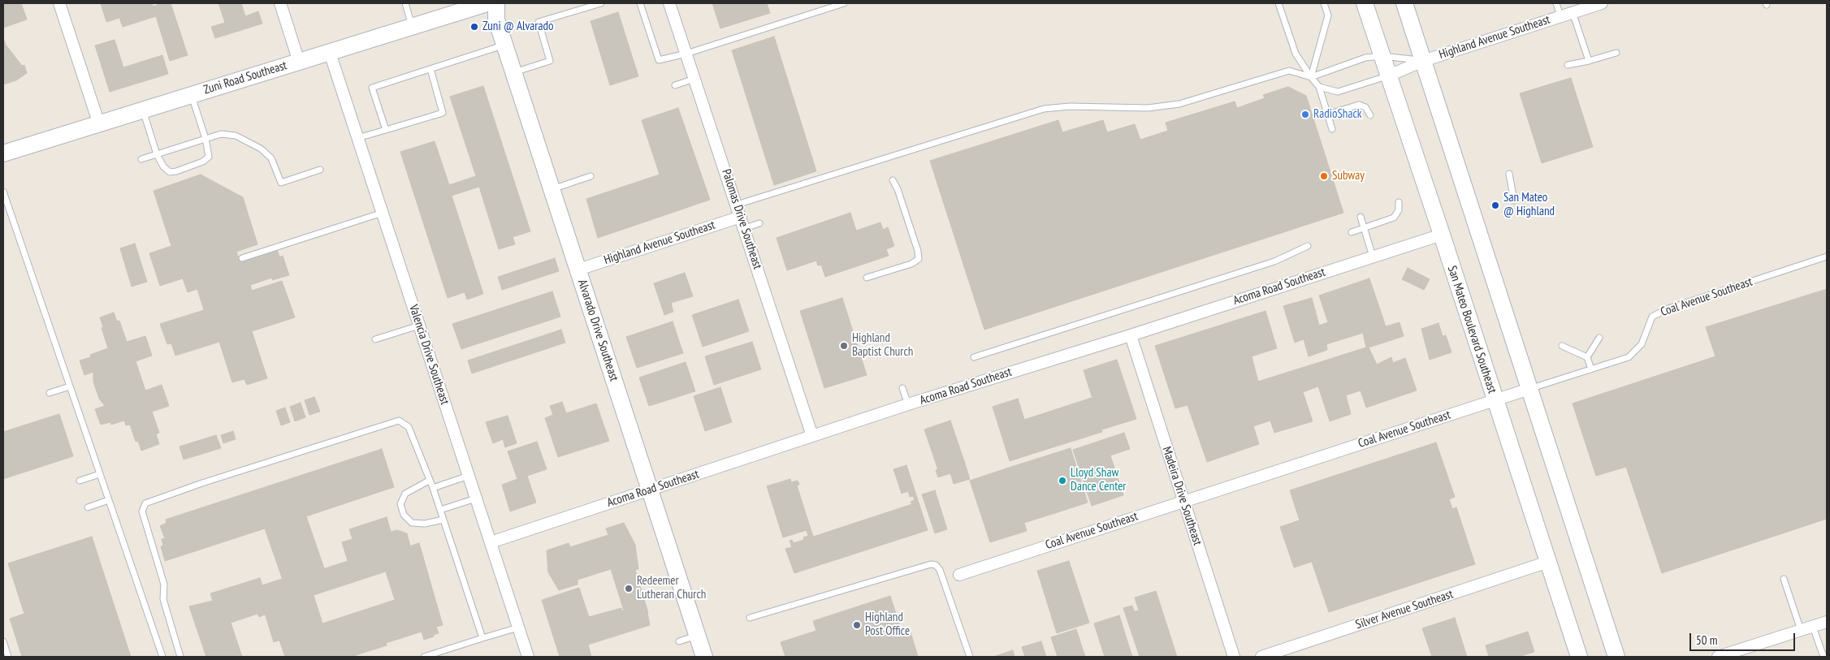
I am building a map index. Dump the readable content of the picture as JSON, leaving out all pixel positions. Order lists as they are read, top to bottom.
{
  "streets": {
    "main road": ["Zuni Road Southeast", "San Mateo Boulevard Southeast", "Alvarado Drive Southeast"],
    "street": [
      "Highland Avenue Southeast",
      "Palomas Drive Southeast",
      "Acoma Road Southeast",
      "Coal Avenue Southeast",
      "Valencia Drive Southeast",
      "Madeira Drive Southeast",
      "Silver Avenue Southeast"
    ]
  },
  "crossings": [
    ["Highland Avenue Southeast", "Palomas Drive Southeast"],
    ["Highland Avenue Southeast", "San Mateo Boulevard Southeast"],
    ["Highland Avenue Southeast", "Alvarado Drive Southeast"],
    ["Zuni Road Southeast", "Valencia Drive Southeast"],
    ["Palomas Drive Southeast", "Acoma Road Southeast"],
    ["Acoma Road Southeast", "San Mateo Boulevard Southeast"],
    ["Acoma Road Southeast", "Alvarado Drive Southeast"],
    ["Acoma Road Southeast", "Valencia Drive Southeast"],
    ["Acoma Road Southeast", "Madeira Drive Southeast"],
    ["Coal Avenue Southeast", "San Mateo Boulevard Southeast"],
    ["Coal Avenue Southeast", "Madeira Drive Southeast"],
    ["San Mateo Boulevard Southeast", "Silver Avenue Southeast"]
  ],
  "places": [
    "Zuni @ Alvarado",
    "RadioShack",
    "Subway",
    "San Mateo @ Highland",
    "Highland Baptist Church",
    "Lloyd Shaw Dance Center",
    "Redeemer Lutheran Church",
    "Highland Post Office"
  ],
  "scale_bar": "50 m"
}
